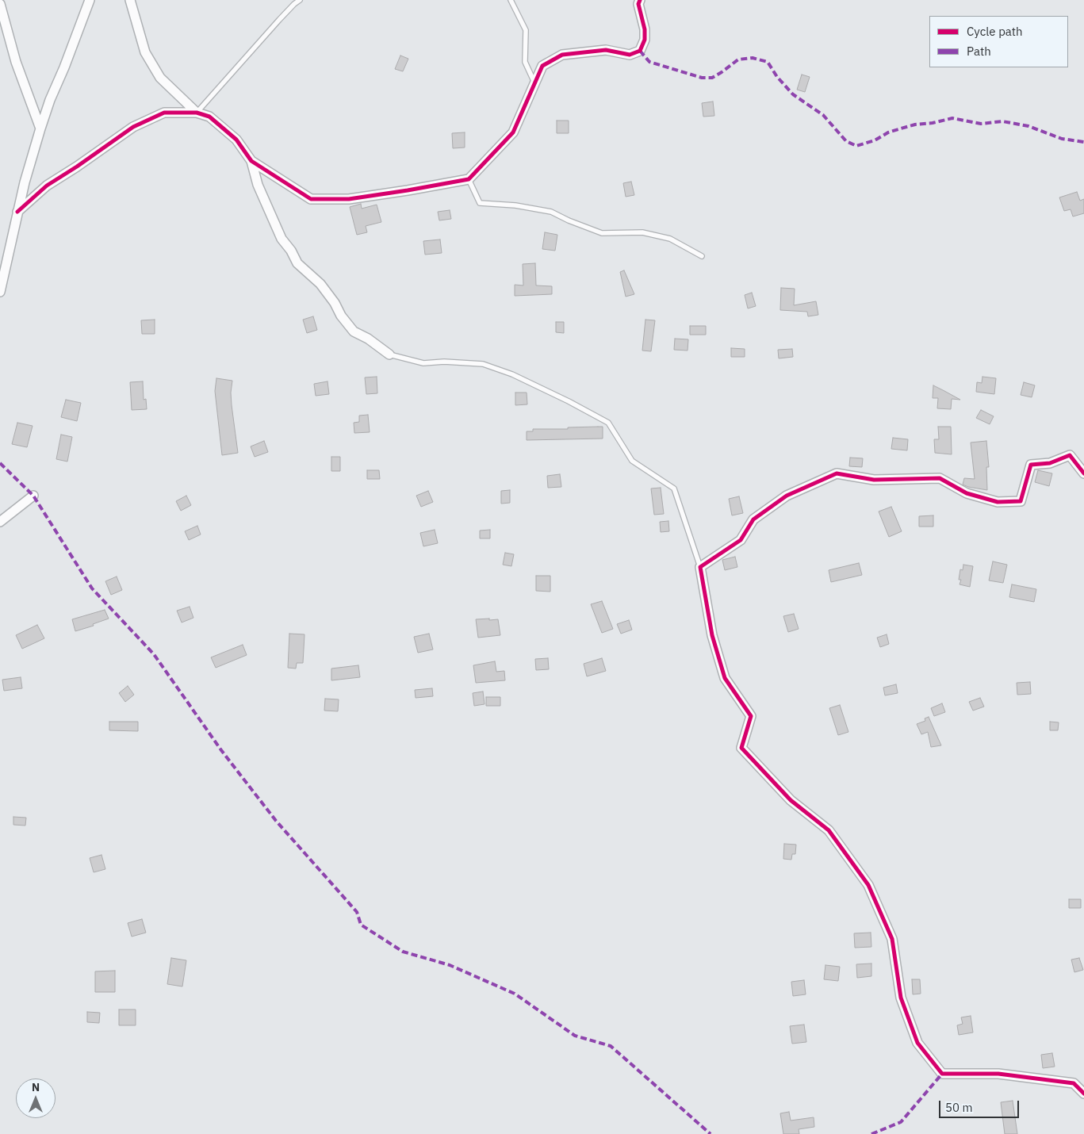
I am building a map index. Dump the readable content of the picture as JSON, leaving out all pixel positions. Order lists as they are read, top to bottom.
{
  "legend": ["Cycle path", "Path"],
  "scale_bar": "50 m",
  "north": "top"
}
